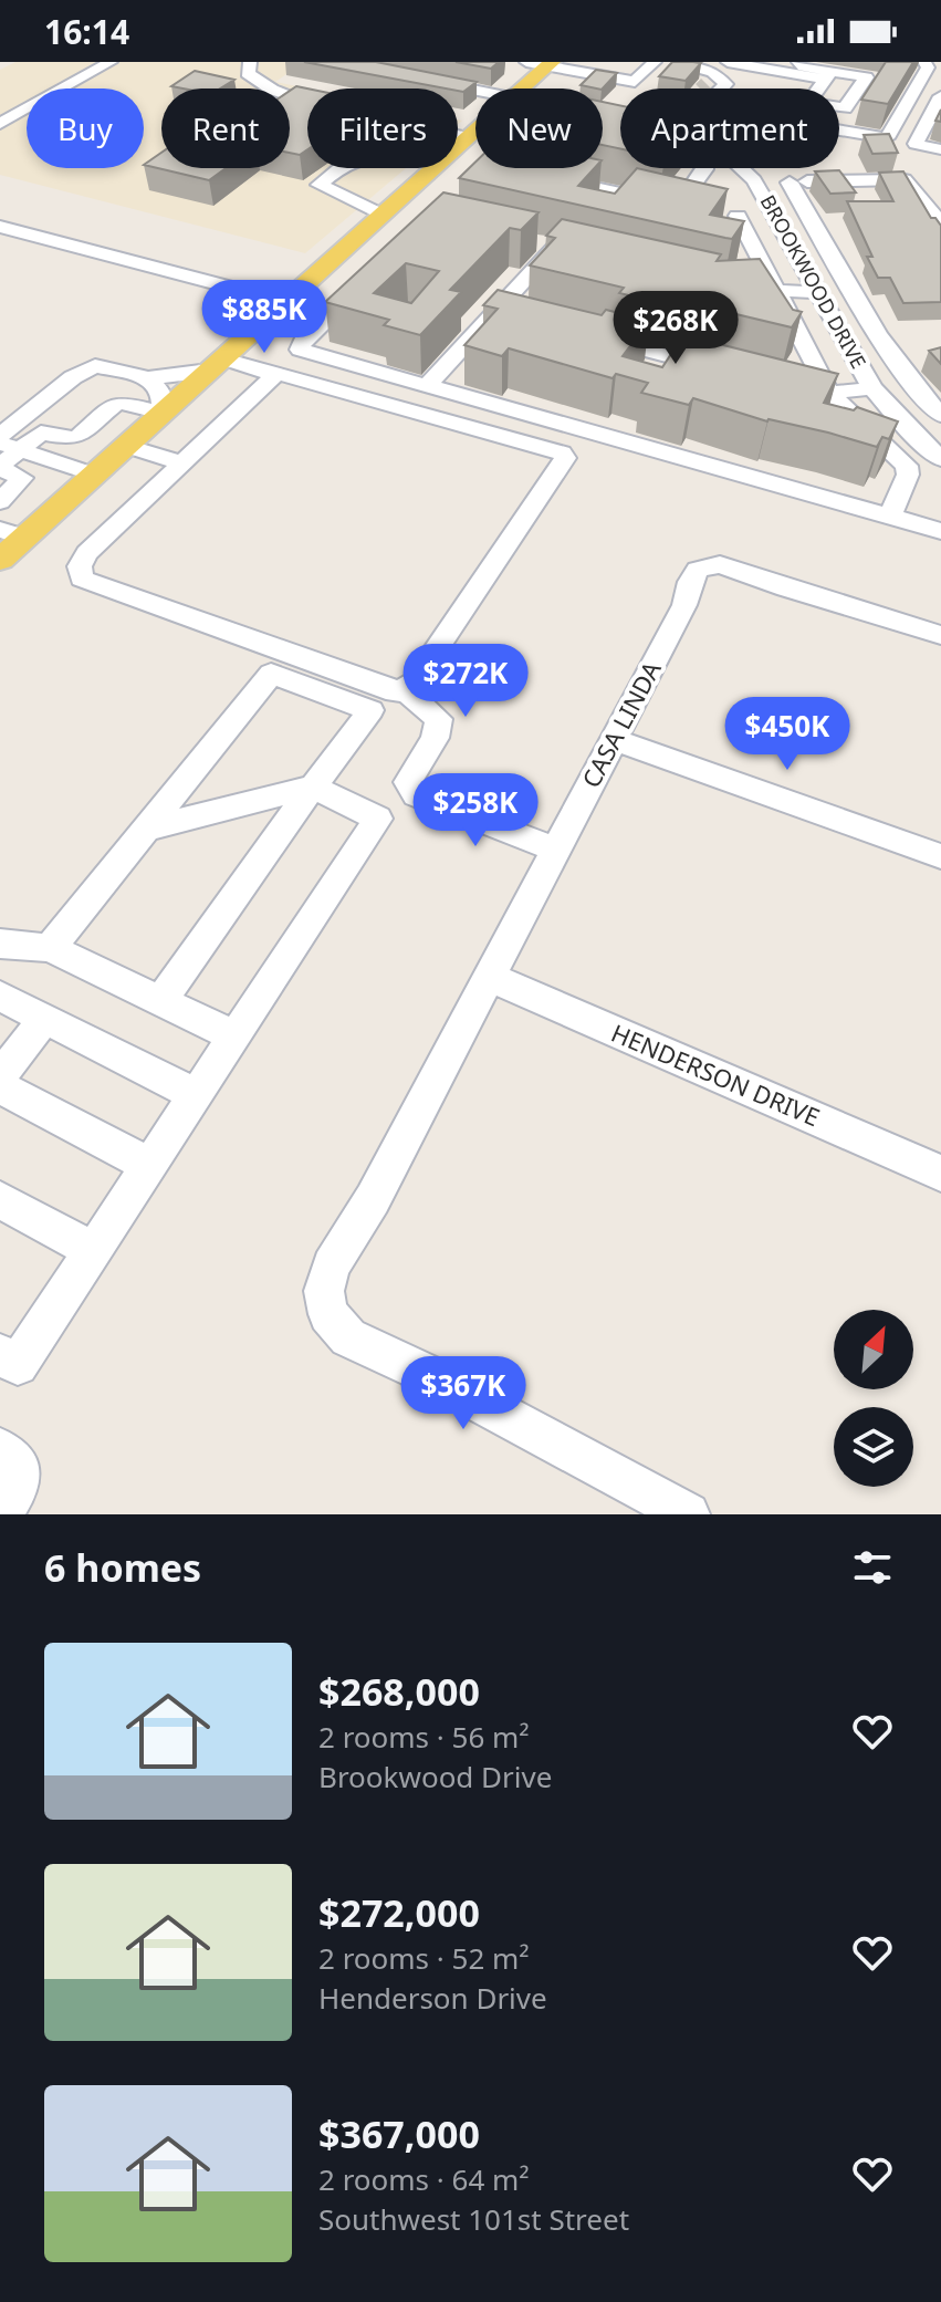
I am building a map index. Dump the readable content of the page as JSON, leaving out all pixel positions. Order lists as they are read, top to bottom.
{
  "streets": {
    "street": ["BROOKWOOD DRIVE", "CASA LINDA", "HENDERSON DRIVE"]
  },
  "crossings": [
    ["CASA LINDA", "HENDERSON DRIVE"]
  ],
  "north": "top right",
  "page": {
    "status": "16:14",
    "chip": [
      "Buy",
      "Rent",
      "Filters",
      "New",
      "Apartment"
    ],
    "price": [
      "$885K",
      "$268K",
      "$272K",
      "$450K",
      "$258K",
      "$367K"
    ],
    "heading": "6 homes",
    "list": [
      {
        "name": "$268,000",
        "note": "2 rooms · 56 m² · Brookwood Drive"
      },
      {
        "name": "$272,000",
        "note": "2 rooms · 52 m² · Henderson Drive"
      },
      {
        "name": "$367,000",
        "note": "2 rooms · 64 m² · Southwest 101st Street"
      }
    ]
  }
}
